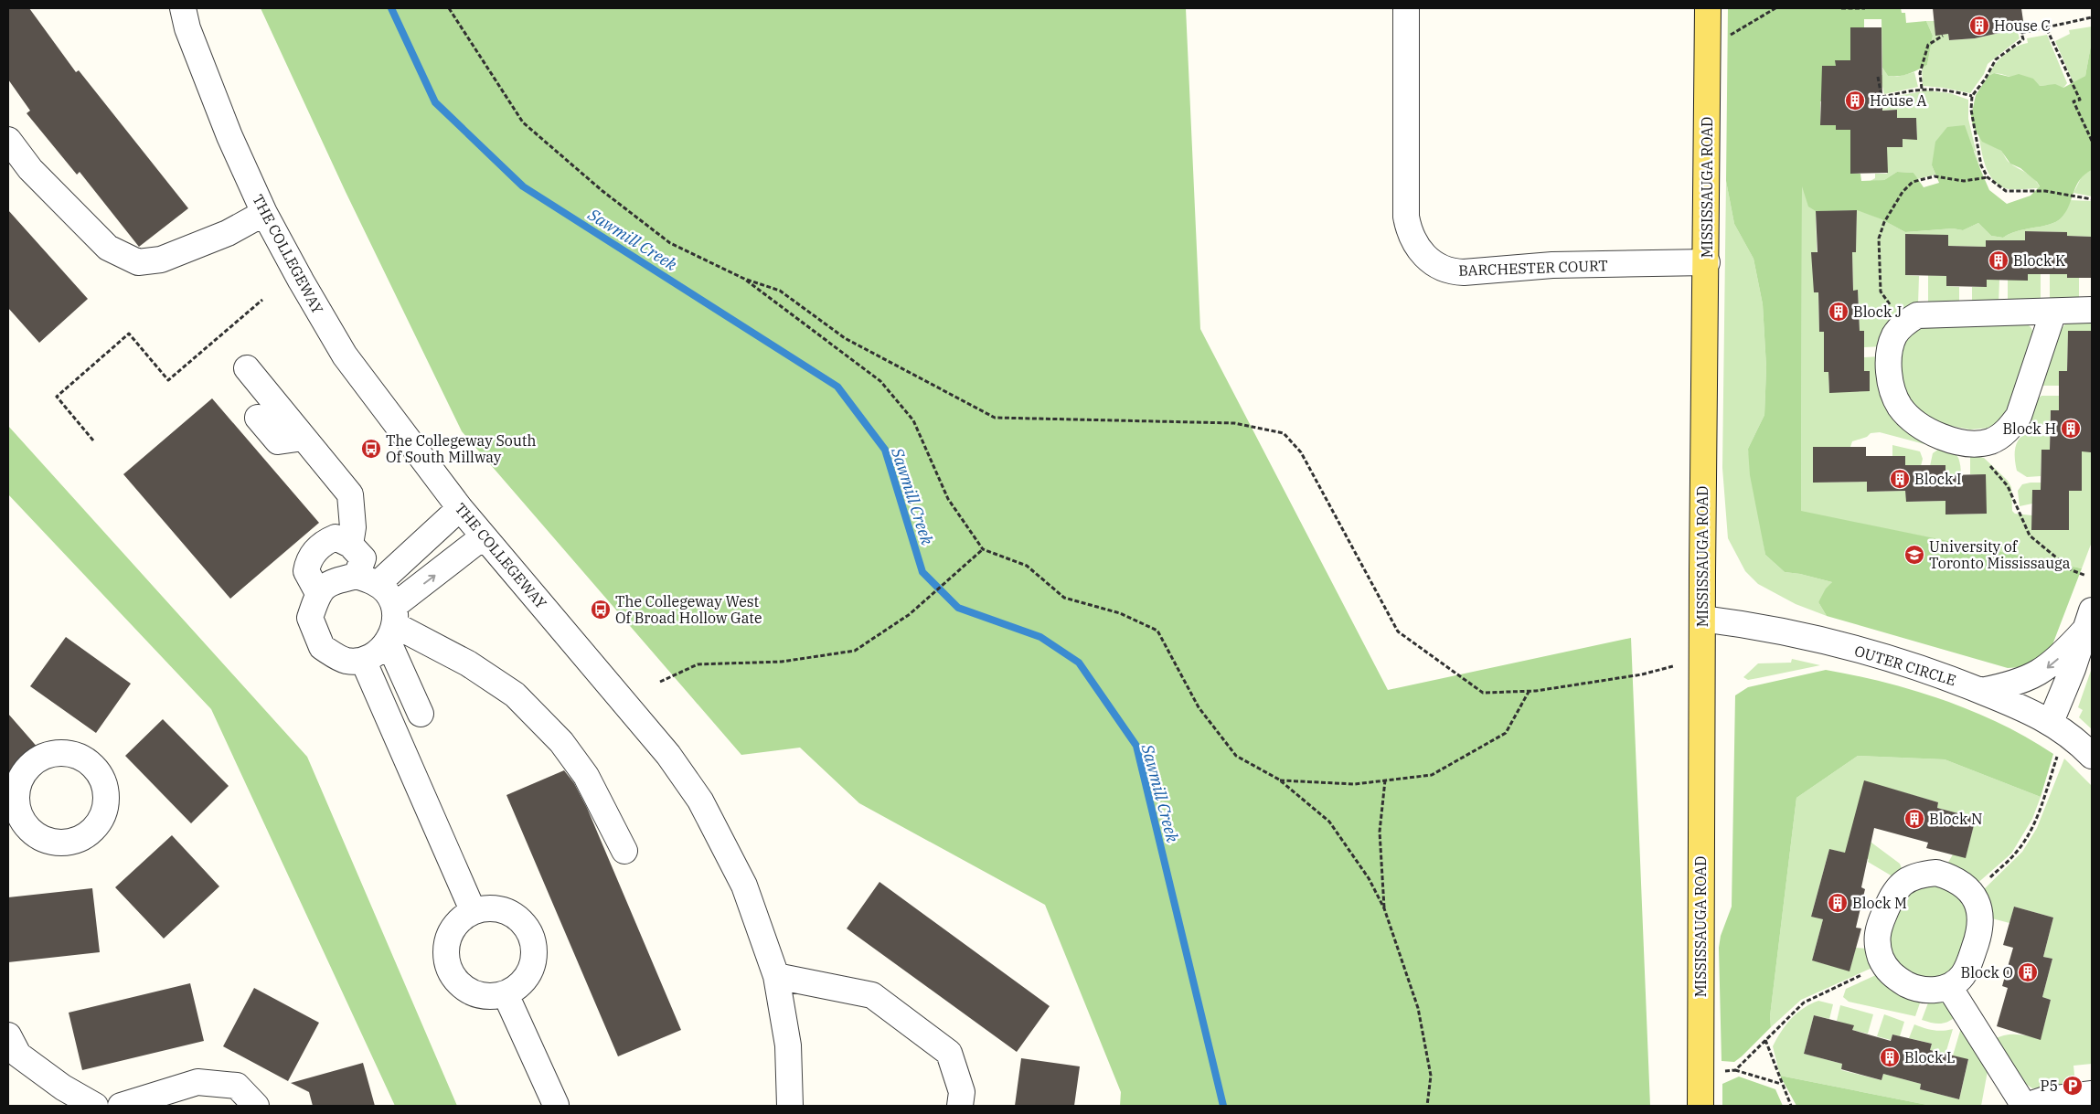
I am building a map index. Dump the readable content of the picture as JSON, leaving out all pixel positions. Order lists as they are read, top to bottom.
{
  "streets": {
    "main road": ["MISSISSAUGA ROAD"],
    "street": ["THE COLLEGEWAY", "BARCHESTER COURT", "OUTER CIRCLE"]
  },
  "crossings": [
    ["MISSISSAUGA ROAD", "BARCHESTER COURT"],
    ["MISSISSAUGA ROAD", "OUTER CIRCLE"]
  ],
  "water": ["Sawmill Creek"],
  "places": {
    "building": [
      "House C",
      "House A",
      "Block K",
      "Block J",
      "Block H",
      "Block I",
      "Block N",
      "Block M",
      "Block O",
      "Block L"
    ],
    "bus stop": ["The Collegeway South Of South Millway", "The Collegeway West Of Broad Hollow Gate"],
    "school or university": ["University of Toronto Mississauga"],
    "parking": ["P5"]
  }
}
